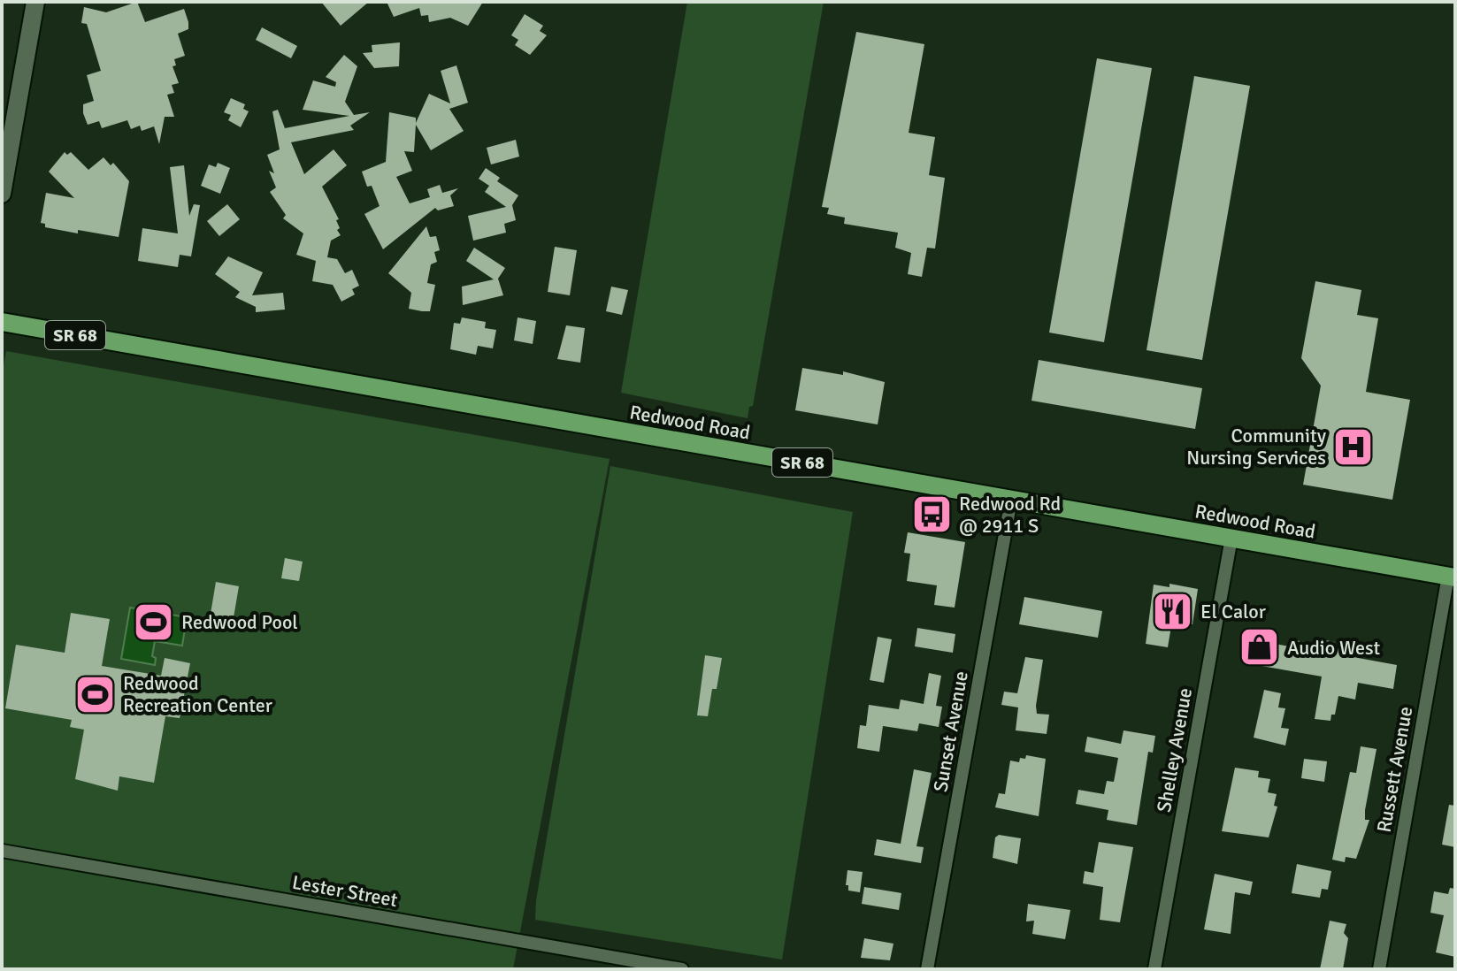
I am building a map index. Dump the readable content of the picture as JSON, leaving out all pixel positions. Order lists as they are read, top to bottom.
{
  "streets": {
    "main road": ["SR 68", "Redwood Road"],
    "street": [
      "Sunset Avenue",
      "Shelley Avenue",
      "Russett Avenue",
      "Lester Street"
    ]
  },
  "crossings": [
    ["Redwood Road", "Sunset Avenue"],
    ["Redwood Road", "Shelley Avenue"],
    ["Redwood Road", "Russett Avenue"]
  ],
  "places": {
    "hospital": ["Community Nursing Services"],
    "bus stop": ["Redwood Rd @ 2911 S"],
    "restaurant": ["El Calor"],
    "sports": ["Redwood Pool", "Redwood Recreation Center"],
    "shop": ["Audio West"]
  }
}
